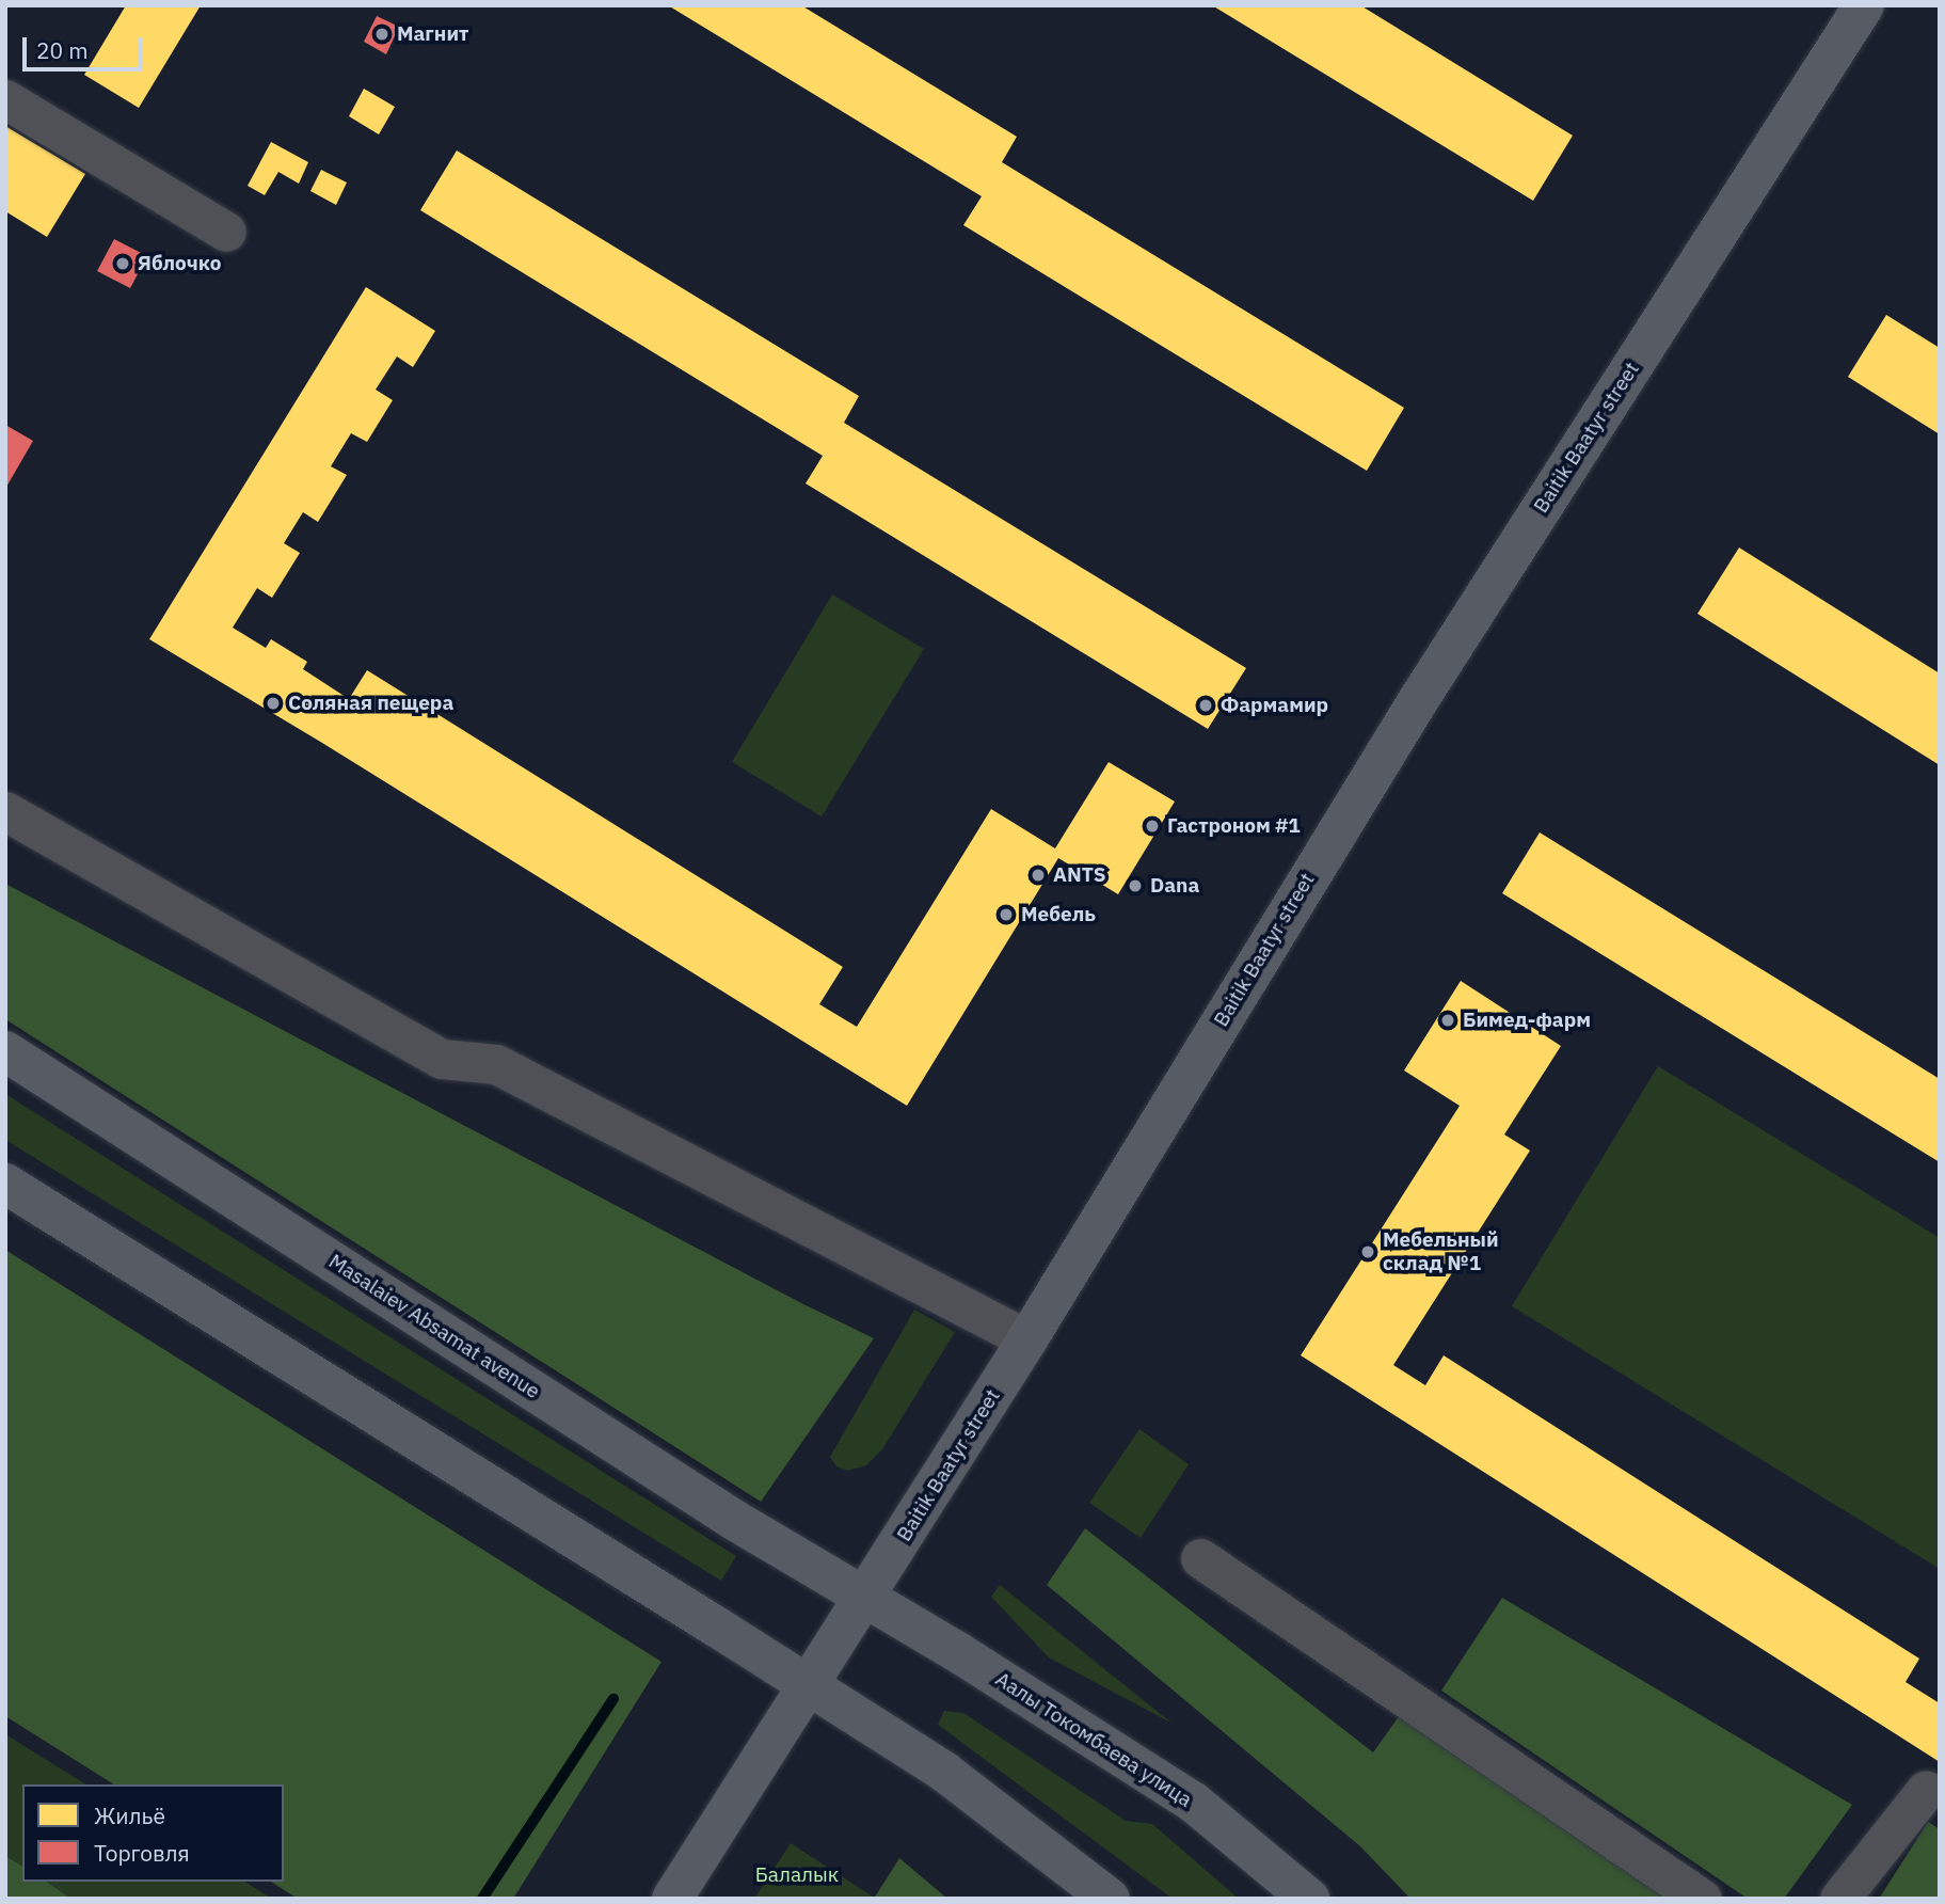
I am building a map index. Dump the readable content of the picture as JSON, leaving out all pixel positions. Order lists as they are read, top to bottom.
{
  "streets": {
    "main road": ["Baitik Baatyr street", "Masalaiev Absamat avenue", "Аалы Токомбаева улица"]
  },
  "crossings": [
    ["Baitik Baatyr street", "Masalaiev Absamat avenue"],
    ["Baitik Baatyr street", "Аалы Токомбаева улица"],
    ["Masalaiev Absamat avenue", "Аалы Токомбаева улица"]
  ],
  "parks": ["Балалык"],
  "places": [
    "Магнит",
    "Яблочко",
    "Соляная пещера",
    "Фармамир",
    "Гастроном #1",
    "ANTS",
    "Dana",
    "Мебель",
    "Бимед-фарм",
    "Мебельный склад №1"
  ],
  "legend": ["Жильё", "Торговля"],
  "scale_bar": "20 m"
}
